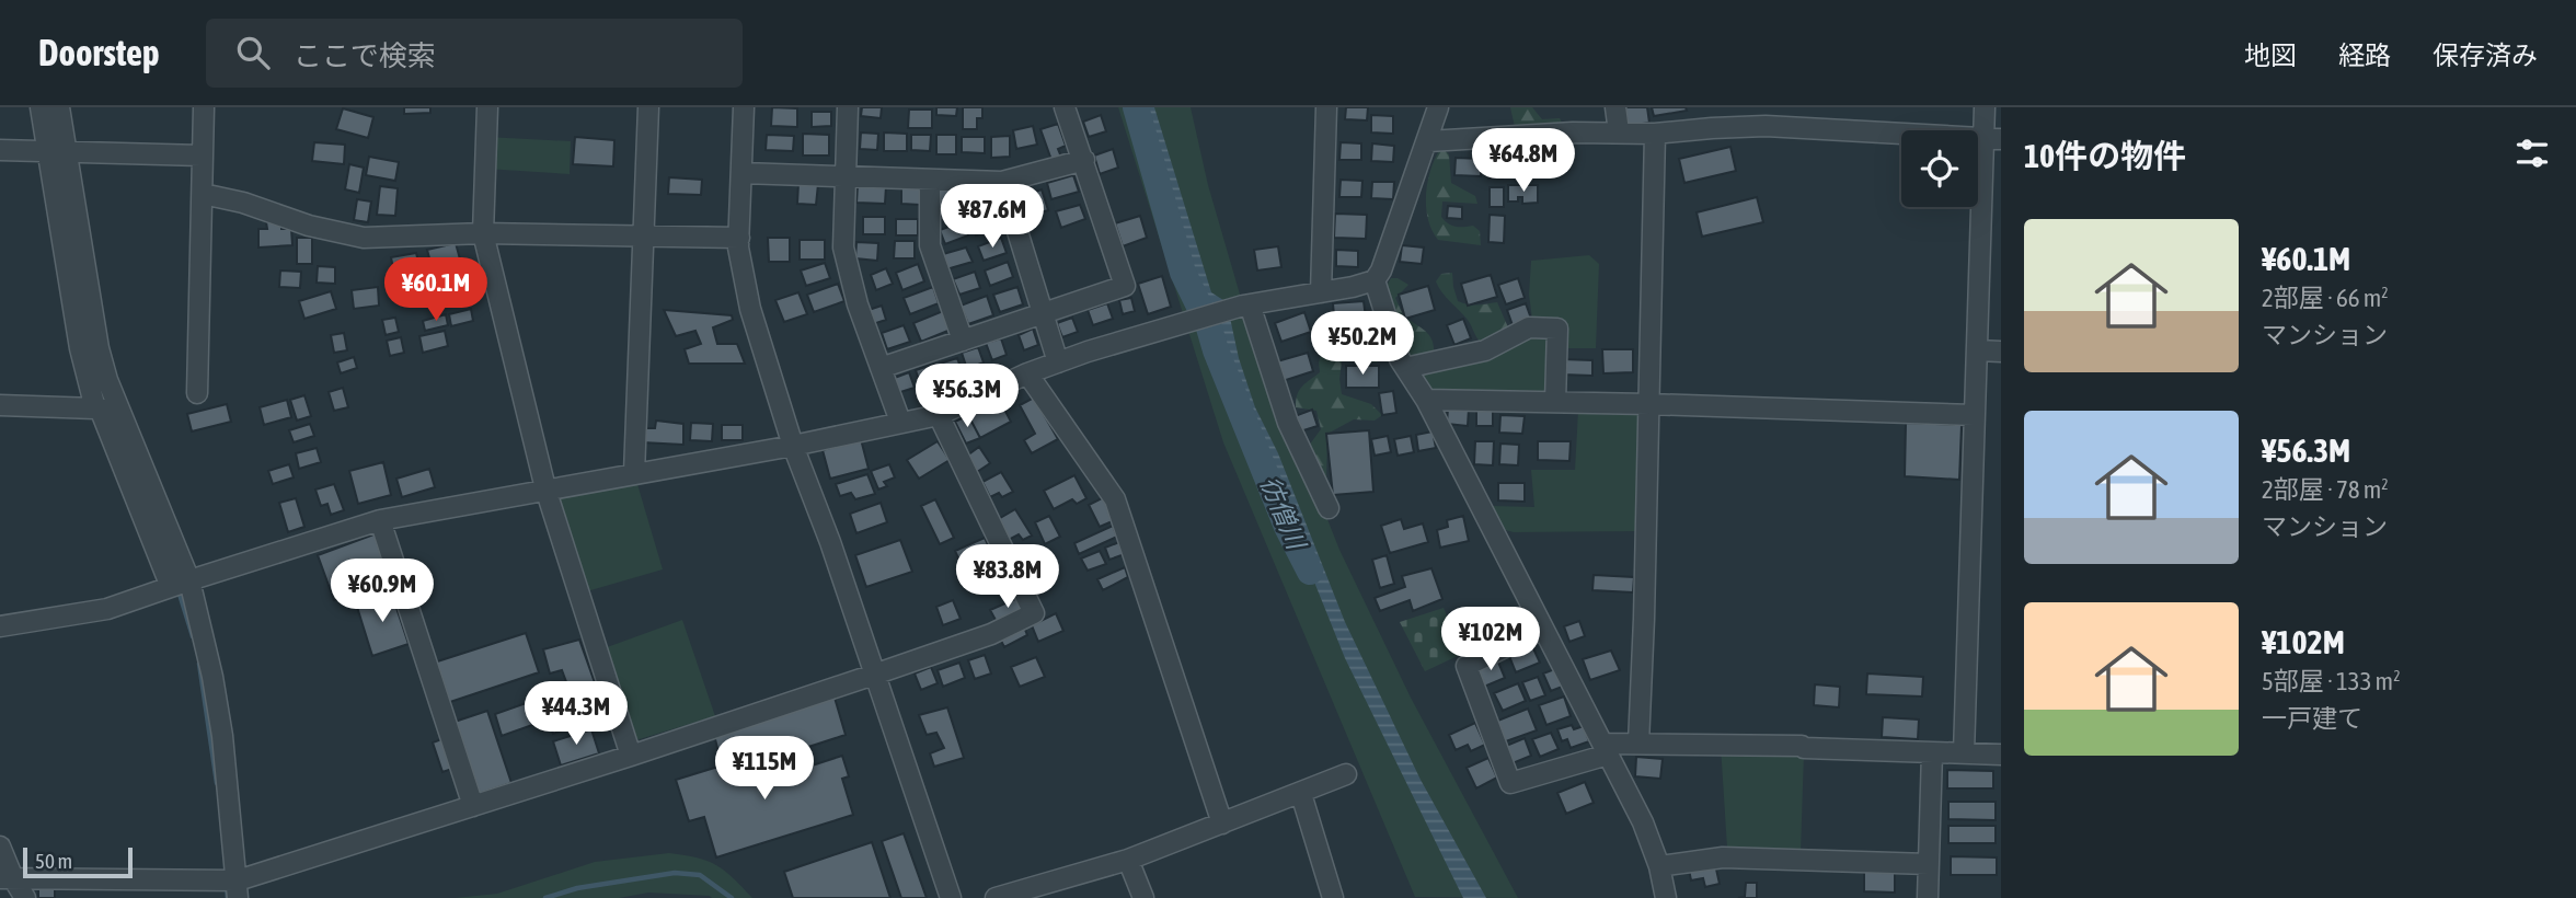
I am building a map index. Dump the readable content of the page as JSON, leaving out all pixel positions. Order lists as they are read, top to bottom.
{
  "water": ["彷僧川"],
  "scale_bar": "50 m",
  "page": {
    "header": "Doorstep",
    "search": "ここで検索",
    "nav": ["地図", "経路", "保存済み"],
    "heading": "10件の物件",
    "price": [
      "¥64.8M",
      "¥87.6M",
      "¥60.1M",
      "¥50.2M",
      "¥56.3M",
      "¥83.8M",
      "¥60.9M",
      "¥102M",
      "¥44.3M",
      "¥115M"
    ],
    "list": [
      {
        "name": "¥60.1M",
        "note": "2部屋 · 66 m² · マンション"
      },
      {
        "name": "¥56.3M",
        "note": "2部屋 · 78 m² · マンション"
      },
      {
        "name": "¥102M",
        "note": "5部屋 · 133 m² · 一戸建て"
      }
    ],
    "scale": "50 m"
  }
}
